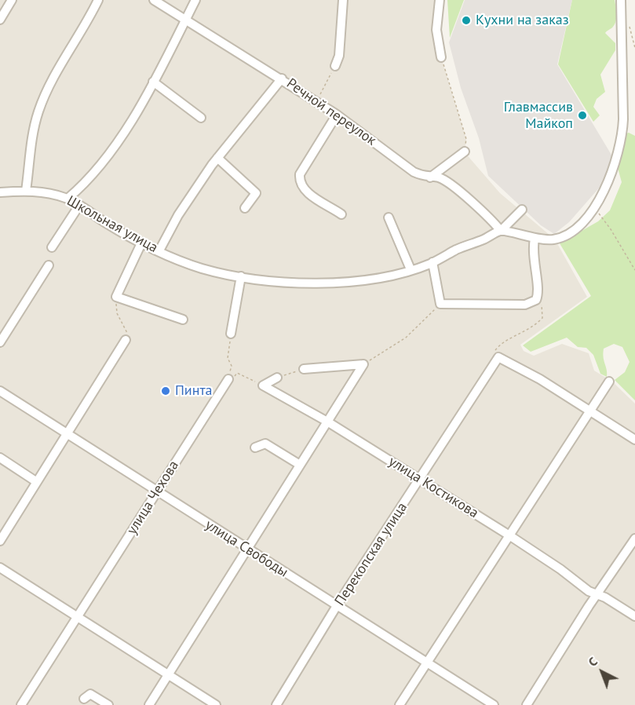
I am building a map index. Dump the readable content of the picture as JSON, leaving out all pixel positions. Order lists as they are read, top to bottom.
{
  "streets": {
    "street": [
      "Речной переулок",
      "Школьная улица",
      "улица Костикова",
      "улица Чехова",
      "улица Свободы",
      "Перекопская улица"
    ]
  },
  "crossings": [
    ["Речной переулок", "Школьная улица"],
    ["улица Костикова", "Перекопская улица"],
    ["улица Чехова", "улица Свободы"],
    ["улица Свободы", "Перекопская улица"]
  ],
  "places": ["Кухни на заказ", "Главмассив Майкоп", "Пинта"],
  "north": "top left"
}
